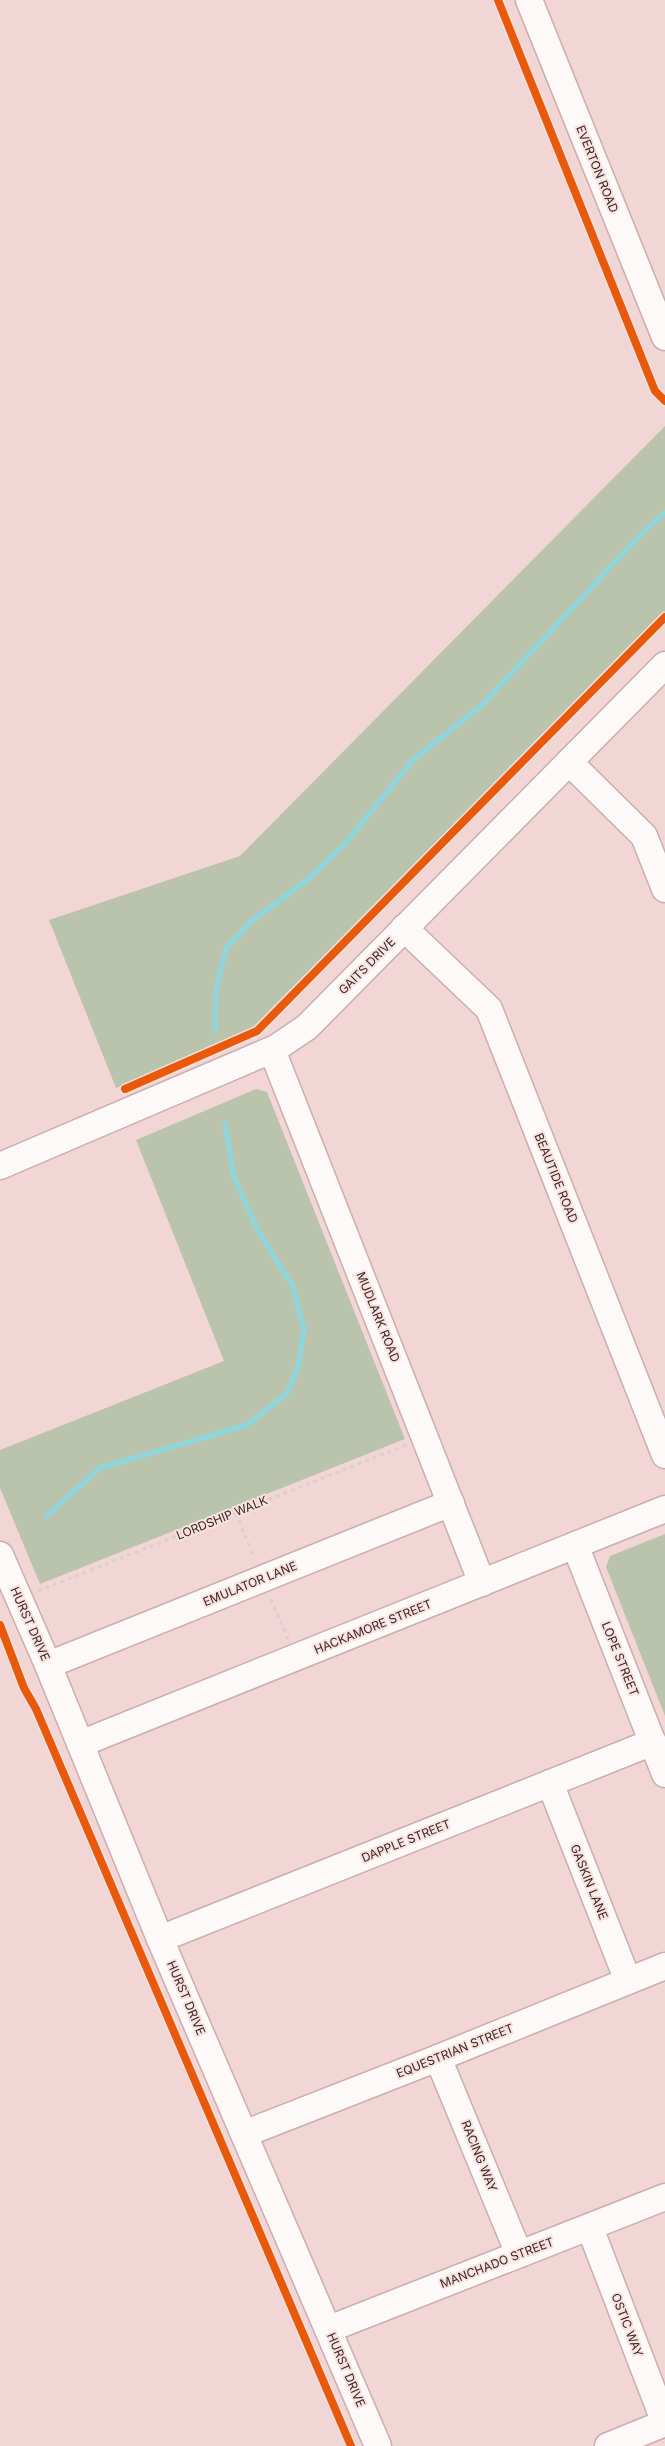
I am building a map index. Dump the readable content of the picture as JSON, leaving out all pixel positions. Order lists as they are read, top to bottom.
{
  "streets": {
    "street": [
      "EVERTON ROAD",
      "GAITS DRIVE",
      "BEAUTIDE ROAD",
      "MUDLARK ROAD",
      "EMULATOR LANE",
      "HURST DRIVE",
      "HACKAMORE STREET",
      "LOPE STREET",
      "DAPPLE STREET",
      "GASKIN LANE",
      "EQUESTRIAN STREET",
      "RACING WAY",
      "MANCHADO STREET",
      "OSTIC WAY"
    ],
    "path": ["LORDSHIP WALK"]
  },
  "crossings": [
    ["GAITS DRIVE", "BEAUTIDE ROAD"],
    ["GAITS DRIVE", "MUDLARK ROAD"],
    ["MUDLARK ROAD", "LORDSHIP WALK"],
    ["MUDLARK ROAD", "EMULATOR LANE"],
    ["MUDLARK ROAD", "HACKAMORE STREET"],
    ["LORDSHIP WALK", "HURST DRIVE"],
    ["EMULATOR LANE", "HURST DRIVE"],
    ["HURST DRIVE", "HACKAMORE STREET"],
    ["HURST DRIVE", "DAPPLE STREET"],
    ["HURST DRIVE", "EQUESTRIAN STREET"],
    ["HURST DRIVE", "MANCHADO STREET"],
    ["HACKAMORE STREET", "LOPE STREET"],
    ["LOPE STREET", "DAPPLE STREET"],
    ["DAPPLE STREET", "GASKIN LANE"],
    ["GASKIN LANE", "EQUESTRIAN STREET"],
    ["EQUESTRIAN STREET", "RACING WAY"],
    ["RACING WAY", "MANCHADO STREET"],
    ["MANCHADO STREET", "OSTIC WAY"]
  ]
}
